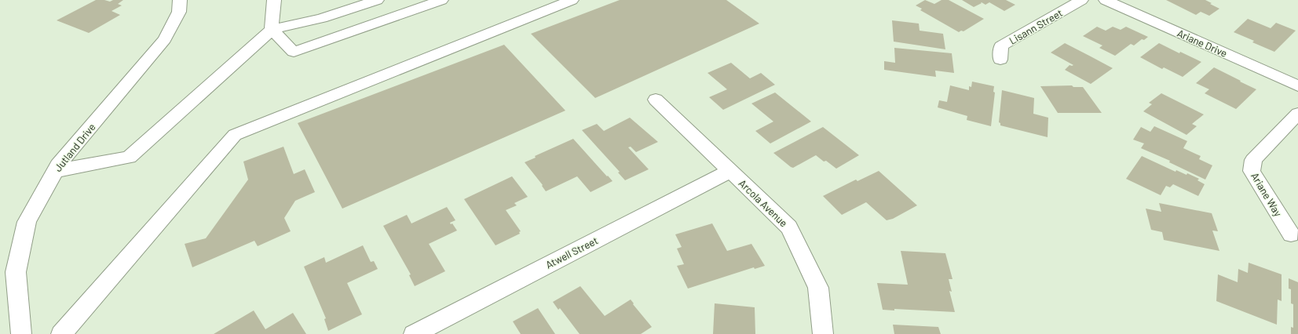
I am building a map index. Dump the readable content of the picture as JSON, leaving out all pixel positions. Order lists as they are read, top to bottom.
{
  "streets": {
    "street": [
      "Lisann Street",
      "Ariane Drive",
      "Jutland Drive",
      "Ariane Way",
      "Arcola Avenue",
      "Atwell Street"
    ]
  },
  "crossings": [
    ["Arcola Avenue", "Atwell Street"]
  ]
}
